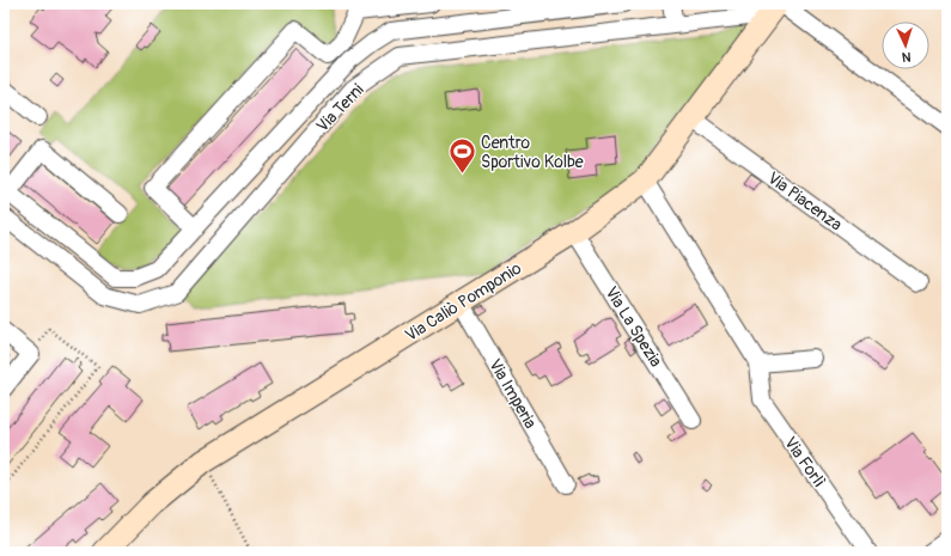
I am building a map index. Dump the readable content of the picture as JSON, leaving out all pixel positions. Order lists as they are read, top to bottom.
{
  "streets": {
    "street": [
      "Via Terni",
      "Via Piacenza",
      "Via Caliò Pomponio",
      "Via La Spezia",
      "Via Imperia",
      "Via Forlì"
    ]
  },
  "crossings": [
    ["Via Terni", "Via Caliò Pomponio"],
    ["Via Piacenza", "Via Caliò Pomponio"],
    ["Via Caliò Pomponio", "Via La Spezia"],
    ["Via Caliò Pomponio", "Via Imperia"],
    ["Via Caliò Pomponio", "Via Forlì"]
  ],
  "places": {
    "sports": ["Centro Sportivo Kolbe"]
  },
  "north": "bottom"
}
